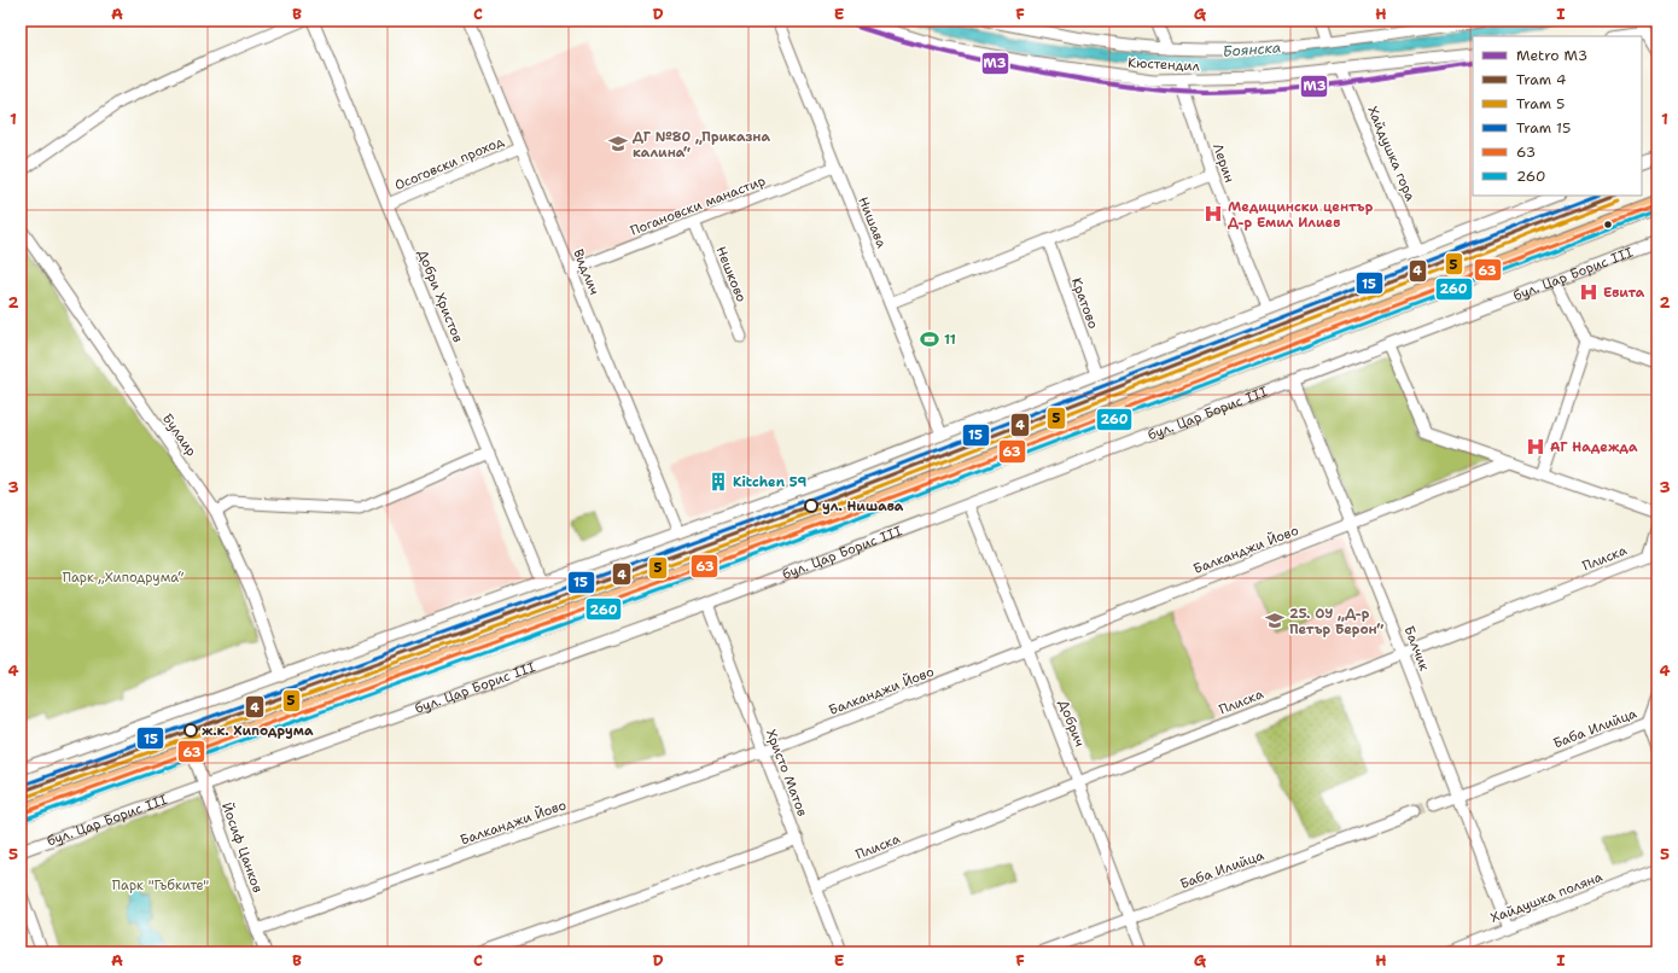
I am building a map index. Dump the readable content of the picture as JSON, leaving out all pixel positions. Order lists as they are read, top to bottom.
{
  "streets": {
    "street": [
      "Кюстендил",
      "Хайдушка гора",
      "Осоговски проход",
      "Лерин",
      "Погановски манастир",
      "Нишава",
      "Видлич",
      "Нешково",
      "бул. Цар Борис III",
      "Добри Христов",
      "Кратово",
      "Булаир",
      "Балканджи Йово",
      "Плиска",
      "Балчик",
      "Добрич",
      "Баба Илийца",
      "Христо Матов",
      "Йосиф Цанков",
      "Хайдушка поляна"
    ]
  },
  "crossings": [
    ["Кюстендил", "Хайдушка гора"],
    ["Кюстендил", "Лерин"],
    ["Осоговски проход", "Видлич"],
    ["Осоговски проход", "Добри Христов"],
    ["Погановски манастир", "Нишава"],
    ["Погановски манастир", "Видлич"],
    ["Погановски манастир", "Нешково"],
    ["бул. Цар Борис III", "Балчик"],
    ["бул. Цар Борис III", "Добрич"],
    ["бул. Цар Борис III", "Христо Матов"],
    ["бул. Цар Борис III", "Йосиф Цанков"],
    ["Балканджи Йово", "Балчик"],
    ["Балканджи Йово", "Добрич"],
    ["Балканджи Йово", "Христо Матов"],
    ["Балканджи Йово", "Йосиф Цанков"],
    ["Плиска", "Балчик"],
    ["Плиска", "Добрич"],
    ["Плиска", "Христо Матов"],
    ["Балчик", "Баба Илийца"],
    ["Балчик", "Хайдушка поляна"],
    ["Добрич", "Баба Илийца"]
  ],
  "water": ["Боянска"],
  "parks": ["Парк „Хиподрума“", "Парк \"Гъбките\""],
  "places": {
    "school or university": ["ДГ №80 „Приказна калина“", "25. ОУ „Д-р Петър Берон“"],
    "hospital": ["Медицински център Д-р Емил Илиев", "Евита", "АГ Надежда"],
    "sports": ["11"],
    "building": ["Kitchen 59"],
    "other": ["ул. Нишава", "ж.к. Хиподрума"]
  },
  "lines": [
    "metro line M3",
    "tram line 4",
    "tram line 15",
    "tram line 5",
    "transit line 63",
    "transit line 260"
  ],
  "legend": [
    "Metro M3",
    "Tram 4",
    "Tram 5",
    "Tram 15",
    "63",
    "260"
  ],
  "grid": {
    "columns": [
      "A",
      "B",
      "C",
      "D",
      "E",
      "F",
      "G",
      "H",
      "I"
    ],
    "rows": [
      "1",
      "2",
      "3",
      "4",
      "5"
    ]
  }
}
